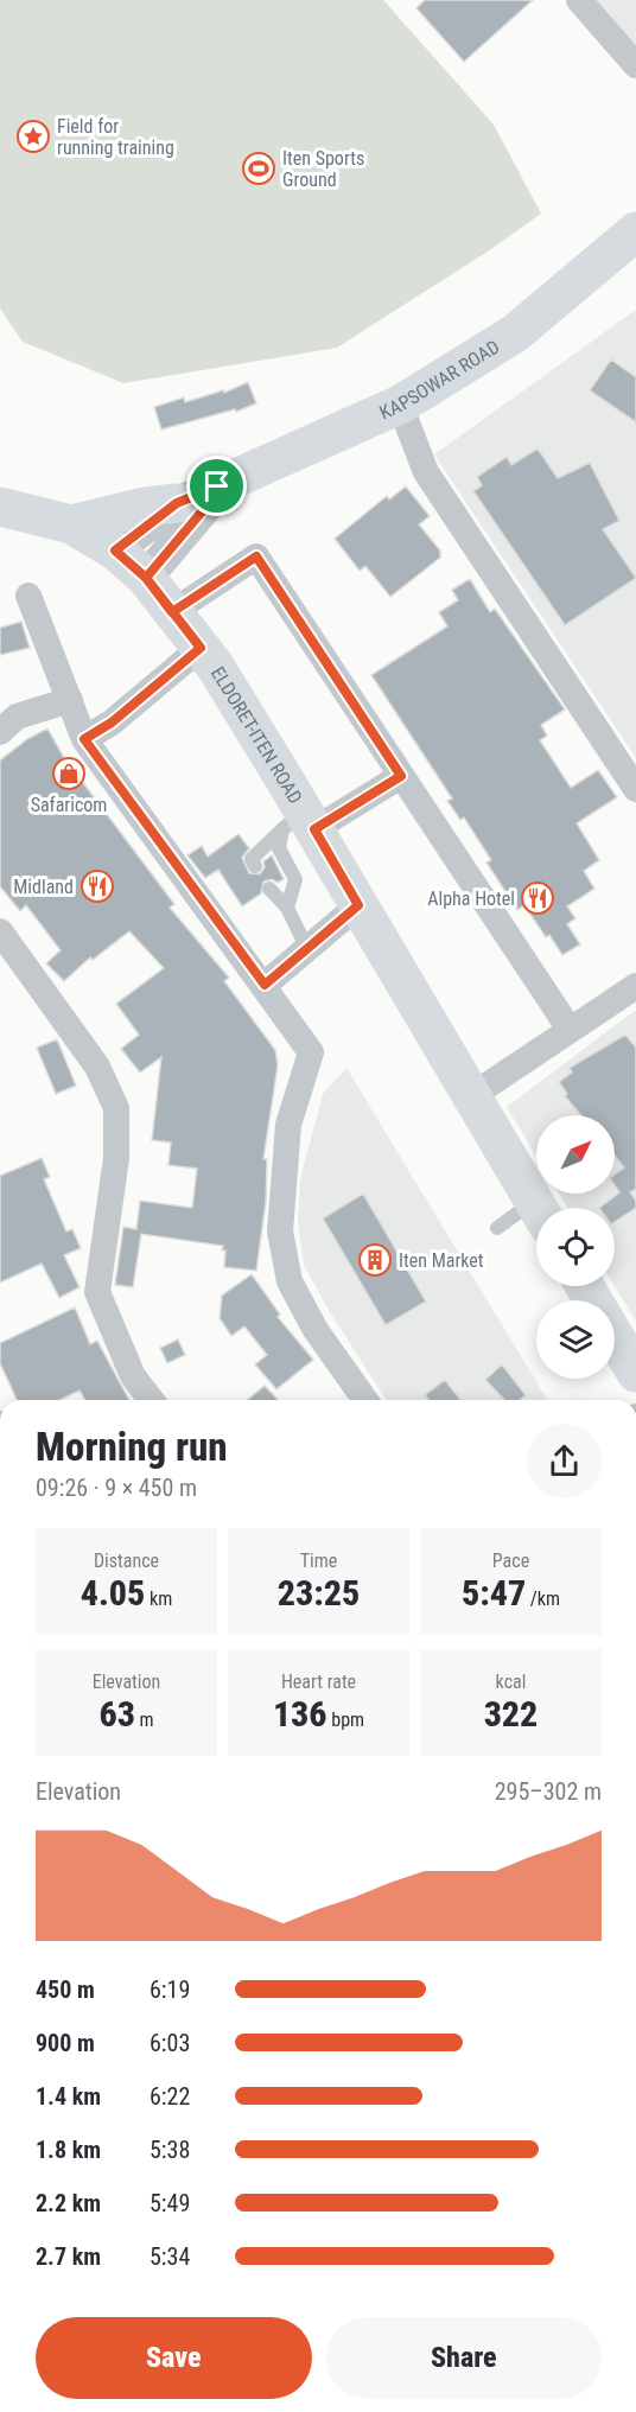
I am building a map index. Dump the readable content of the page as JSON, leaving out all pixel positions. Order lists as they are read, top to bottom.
{
  "streets": {
    "main road": ["KAPSOWAR ROAD", "ELDORET-ITEN ROAD"]
  },
  "crossings": [
    ["KAPSOWAR ROAD", "ELDORET-ITEN ROAD"]
  ],
  "places": {
    "place": ["Field for running training"],
    "sports": ["Iten Sports Ground"],
    "shop": ["Safaricom"],
    "restaurant": ["Midland", "Alpha Hotel"],
    "building": ["Iten Market"]
  },
  "north": "top right",
  "page": {
    "heading": ["Morning run", "09:26 · 9 × 450 m"],
    "stats": [
      ["Distance", "4.05 km"],
      ["Time", "23:25"],
      ["Pace", "5:47 /km"],
      ["Elevation", "63 m"],
      ["Heart rate", "136 bpm"],
      ["kcal", "322"]
    ],
    "chart": ["Elevation", "295–302 m"],
    "list": [
      {
        "name": "450 m",
        "note": "6:19"
      },
      {
        "name": "900 m",
        "note": "6:03"
      },
      {
        "name": "1.4 km",
        "note": "6:22"
      },
      {
        "name": "1.8 km",
        "note": "5:38"
      },
      {
        "name": "2.2 km",
        "note": "5:49"
      },
      {
        "name": "2.7 km",
        "note": "5:34"
      }
    ],
    "buttons": ["Save", "Share"]
  }
}
